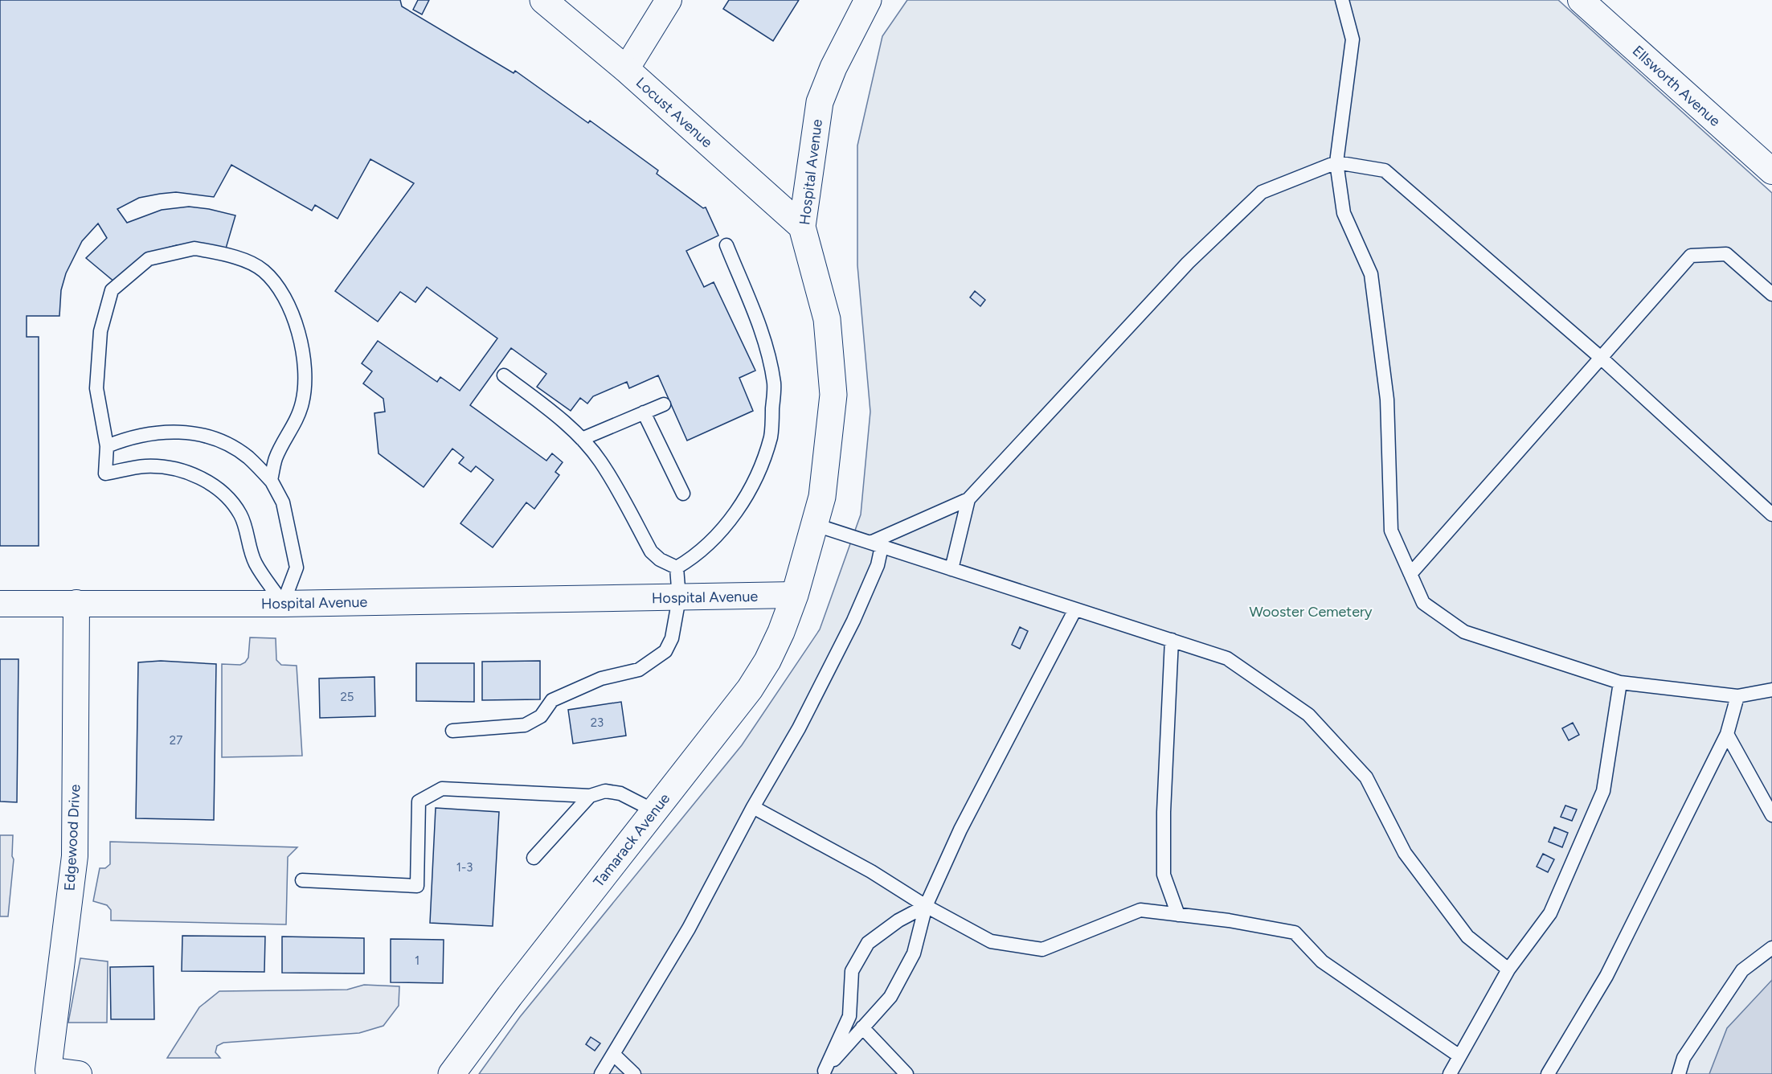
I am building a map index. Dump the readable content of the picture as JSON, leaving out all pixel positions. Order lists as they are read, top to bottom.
{
  "streets": {
    "street": [
      "Ellsworth Avenue",
      "Locust Avenue",
      "Hospital Avenue",
      "Edgewood Drive",
      "Tamarack Avenue"
    ]
  },
  "crossings": [
    ["Locust Avenue", "Hospital Avenue"],
    ["Hospital Avenue", "Edgewood Drive"],
    ["Hospital Avenue", "Tamarack Avenue"]
  ],
  "parks": ["Wooster Cemetery"],
  "house_numbers": [
    "25",
    "23",
    "27",
    "1-3",
    "1"
  ]
}
